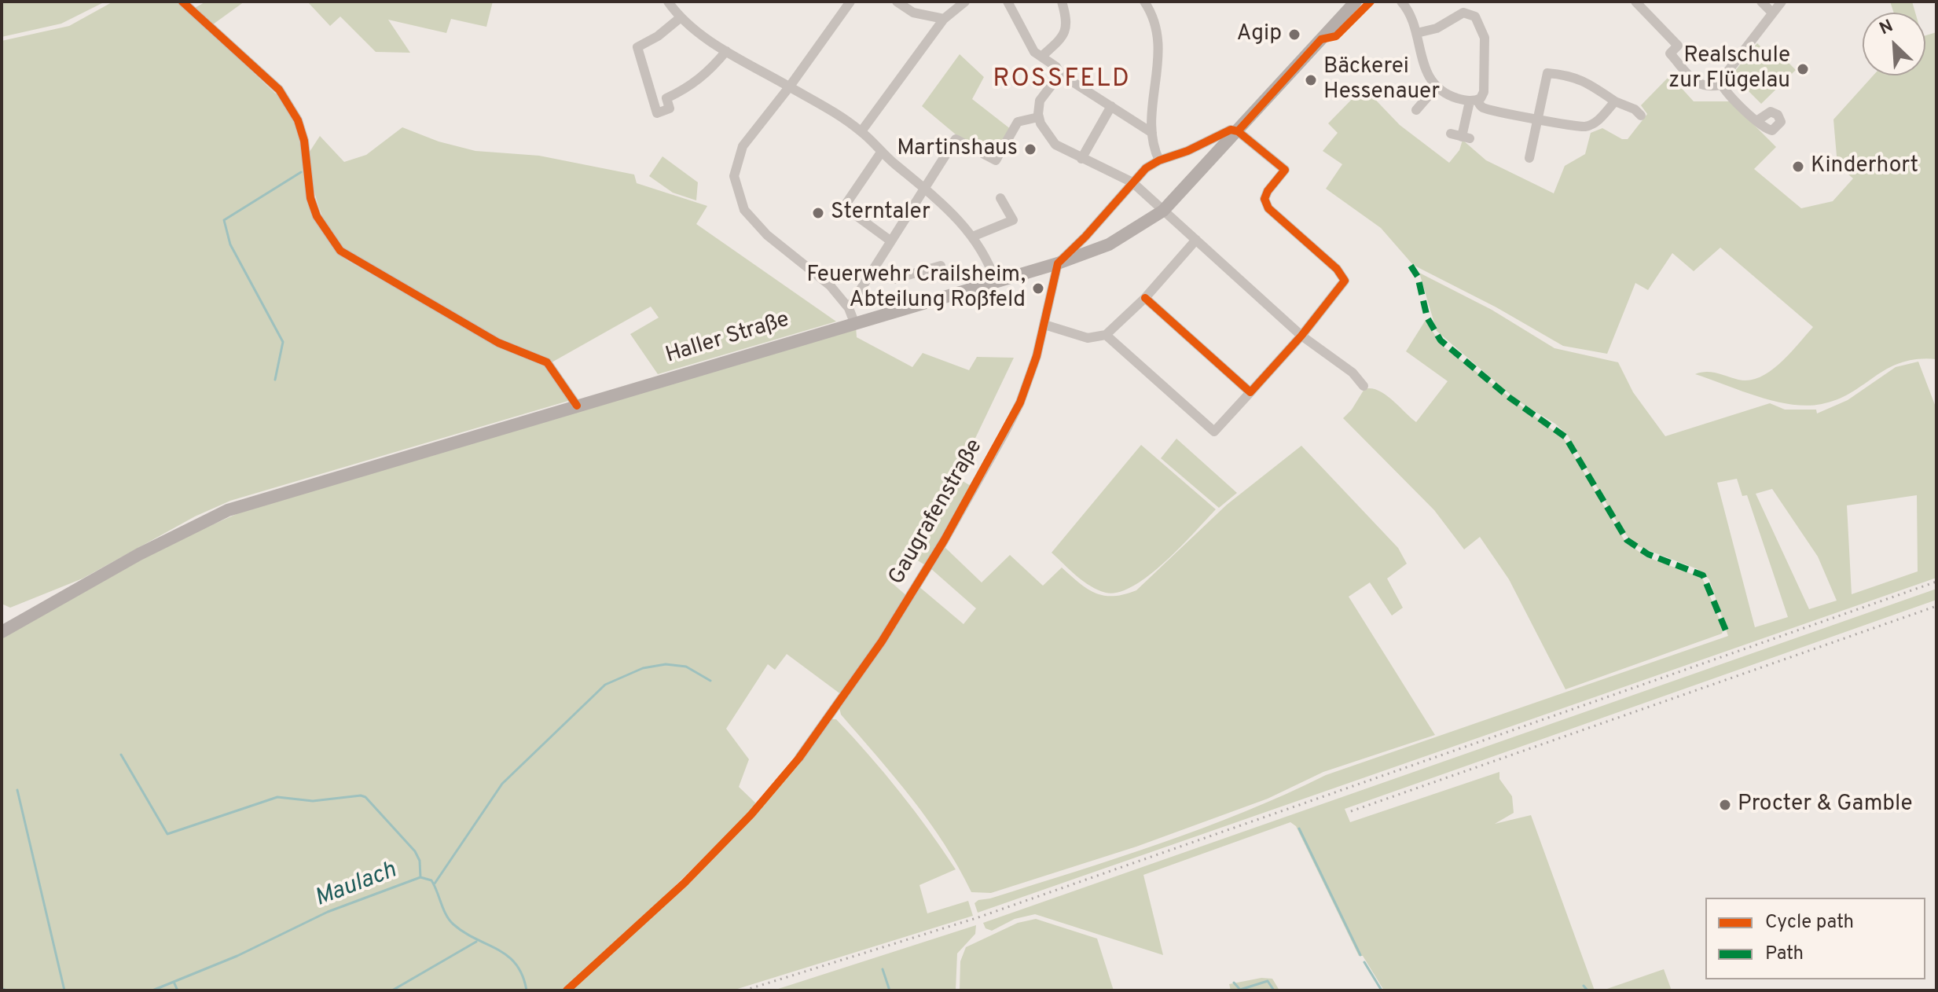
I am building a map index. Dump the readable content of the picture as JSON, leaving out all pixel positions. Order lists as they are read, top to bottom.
{
  "streets": {
    "main road": ["Haller Straße"],
    "street": ["Gaugrafenstraße"]
  },
  "crossings": [
    ["Haller Straße", "Gaugrafenstraße"]
  ],
  "districts": ["ROSSFELD"],
  "water": ["Maulach"],
  "places": [
    "Agip",
    "Realschule zur Flügelau",
    "Bäckerei Hessenauer",
    "Martinshaus",
    "Kinderhort",
    "Sterntaler",
    "Feuerwehr Crailsheim, Abteilung Roßfeld",
    "Procter & Gamble"
  ],
  "legend": ["Cycle path", "Path"],
  "north": "top left"
}
